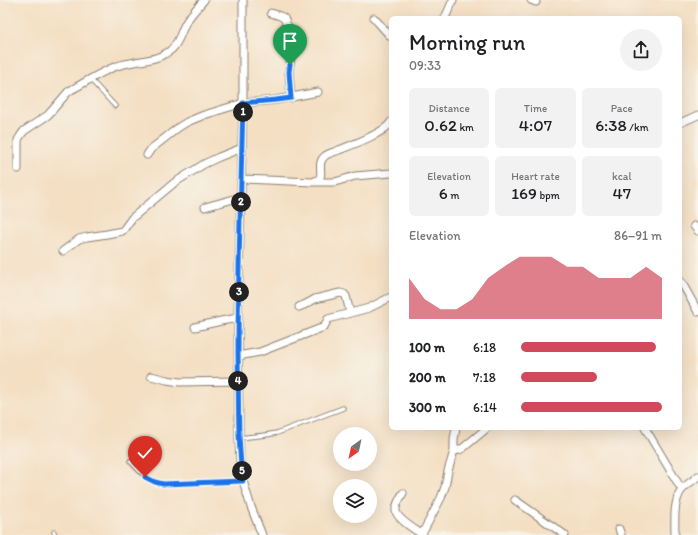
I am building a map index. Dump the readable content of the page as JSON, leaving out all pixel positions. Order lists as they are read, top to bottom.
{
  "north": "bottom left",
  "page": {
    "heading": ["Morning run", "09:33"],
    "stats": [
      ["Distance", "0.62 km"],
      ["Time", "4:07"],
      ["Pace", "6:38 /km"],
      ["Elevation", "6 m"],
      ["Heart rate", "169 bpm"],
      ["kcal", "47"]
    ],
    "pins": [
      "1",
      "2",
      "3",
      "4",
      "5"
    ],
    "chart": ["Elevation", "86–91 m"],
    "list": [
      {
        "name": "100 m",
        "note": "6:18"
      },
      {
        "name": "200 m",
        "note": "7:18"
      },
      {
        "name": "300 m",
        "note": "6:14"
      }
    ]
  }
}
